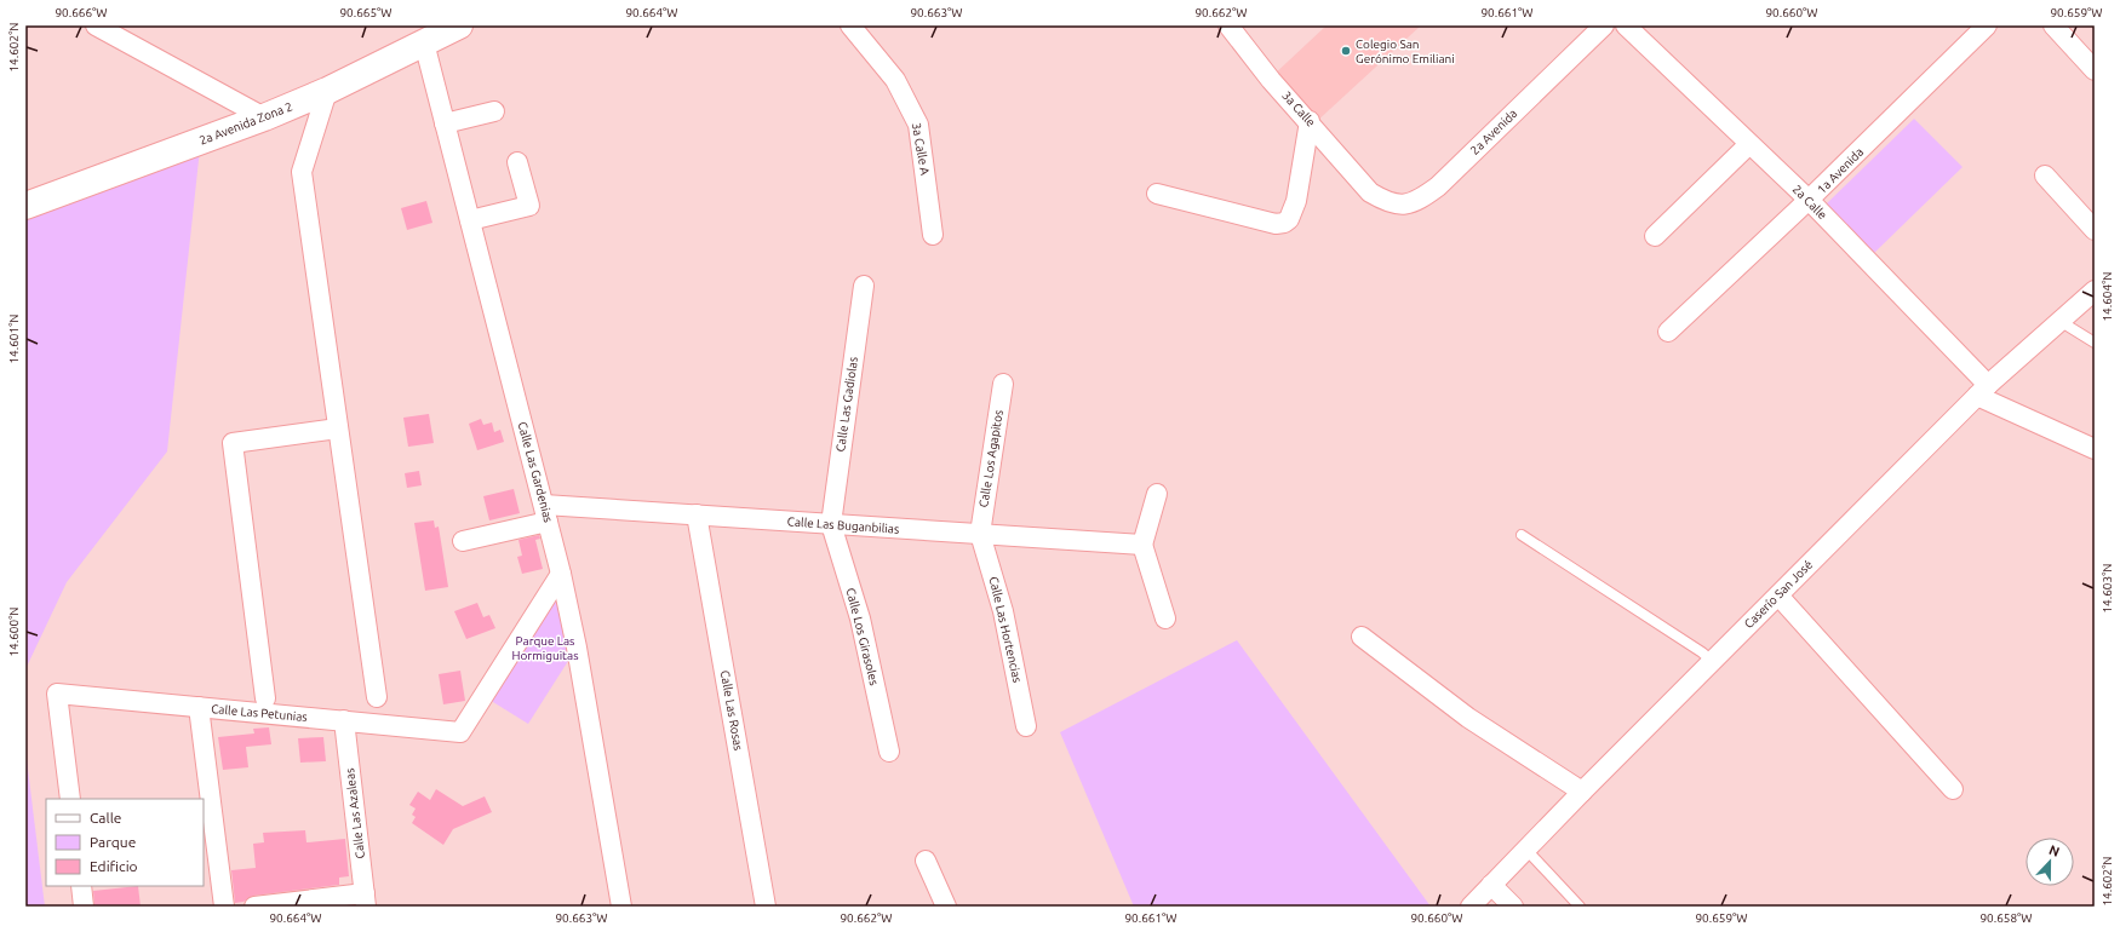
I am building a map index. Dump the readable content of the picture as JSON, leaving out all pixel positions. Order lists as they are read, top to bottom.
{
  "streets": {
    "street": [
      "3a Calle",
      "2a Avenida Zona 2",
      "2a Avenida",
      "3a Calle A",
      "1a Avenida",
      "2a Calle",
      "Calle Las Gadiolas",
      "Calle Los Agapitos",
      "Calle Las Gardenias",
      "Calle Las Buganbilias",
      "Caserío San José",
      "Calle Las Hortencias",
      "Calle Los Girasoles",
      "Calle Las Rosas",
      "Calle Las Petunias",
      "Calle Las Azaleas"
    ]
  },
  "crossings": [
    ["3a Calle", "2a Avenida"],
    ["2a Avenida Zona 2", "Calle Las Gardenias"],
    ["1a Avenida", "2a Calle"],
    ["2a Calle", "Caserío San José"],
    ["Calle Las Gadiolas", "Calle Las Buganbilias"],
    ["Calle Las Gadiolas", "Calle Los Girasoles"],
    ["Calle Los Agapitos", "Calle Las Buganbilias"],
    ["Calle Los Agapitos", "Calle Las Hortencias"],
    ["Calle Las Gardenias", "Calle Las Buganbilias"],
    ["Calle Las Gardenias", "Calle Las Petunias"],
    ["Calle Las Buganbilias", "Calle Las Hortencias"],
    ["Calle Las Buganbilias", "Calle Los Girasoles"],
    ["Calle Las Buganbilias", "Calle Las Rosas"],
    ["Calle Las Petunias", "Calle Las Azaleas"]
  ],
  "parks": ["Parque Las Hormiguitas"],
  "places": ["Colegio San Gerónimo Emiliani"],
  "legend": ["Calle", "Parque", "Edificio"],
  "north": "top",
  "coordinates": [
    "90.666°W",
    "90.665°W",
    "90.664°W",
    "90.663°W",
    "90.662°W",
    "90.661°W",
    "90.660°W",
    "90.659°W",
    "14.602°N",
    "14.604°N",
    "14.601°N",
    "14.603°N",
    "14.600°N",
    "90.658°W"
  ]
}
